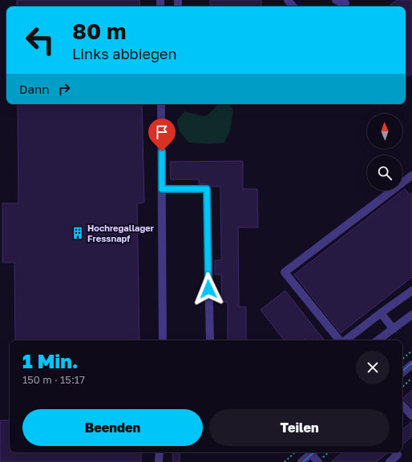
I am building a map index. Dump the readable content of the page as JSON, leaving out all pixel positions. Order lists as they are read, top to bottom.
{
  "places": {
    "building": ["Hochregallager Fressnapf"]
  },
  "north": "top",
  "page": {
    "turn": ["80 m", "Links abbiegen"],
    "then": "Dann",
    "heading": ["1 Min.", "150 m · 15:17"],
    "buttons": ["Beenden", "Teilen"]
  }
}
